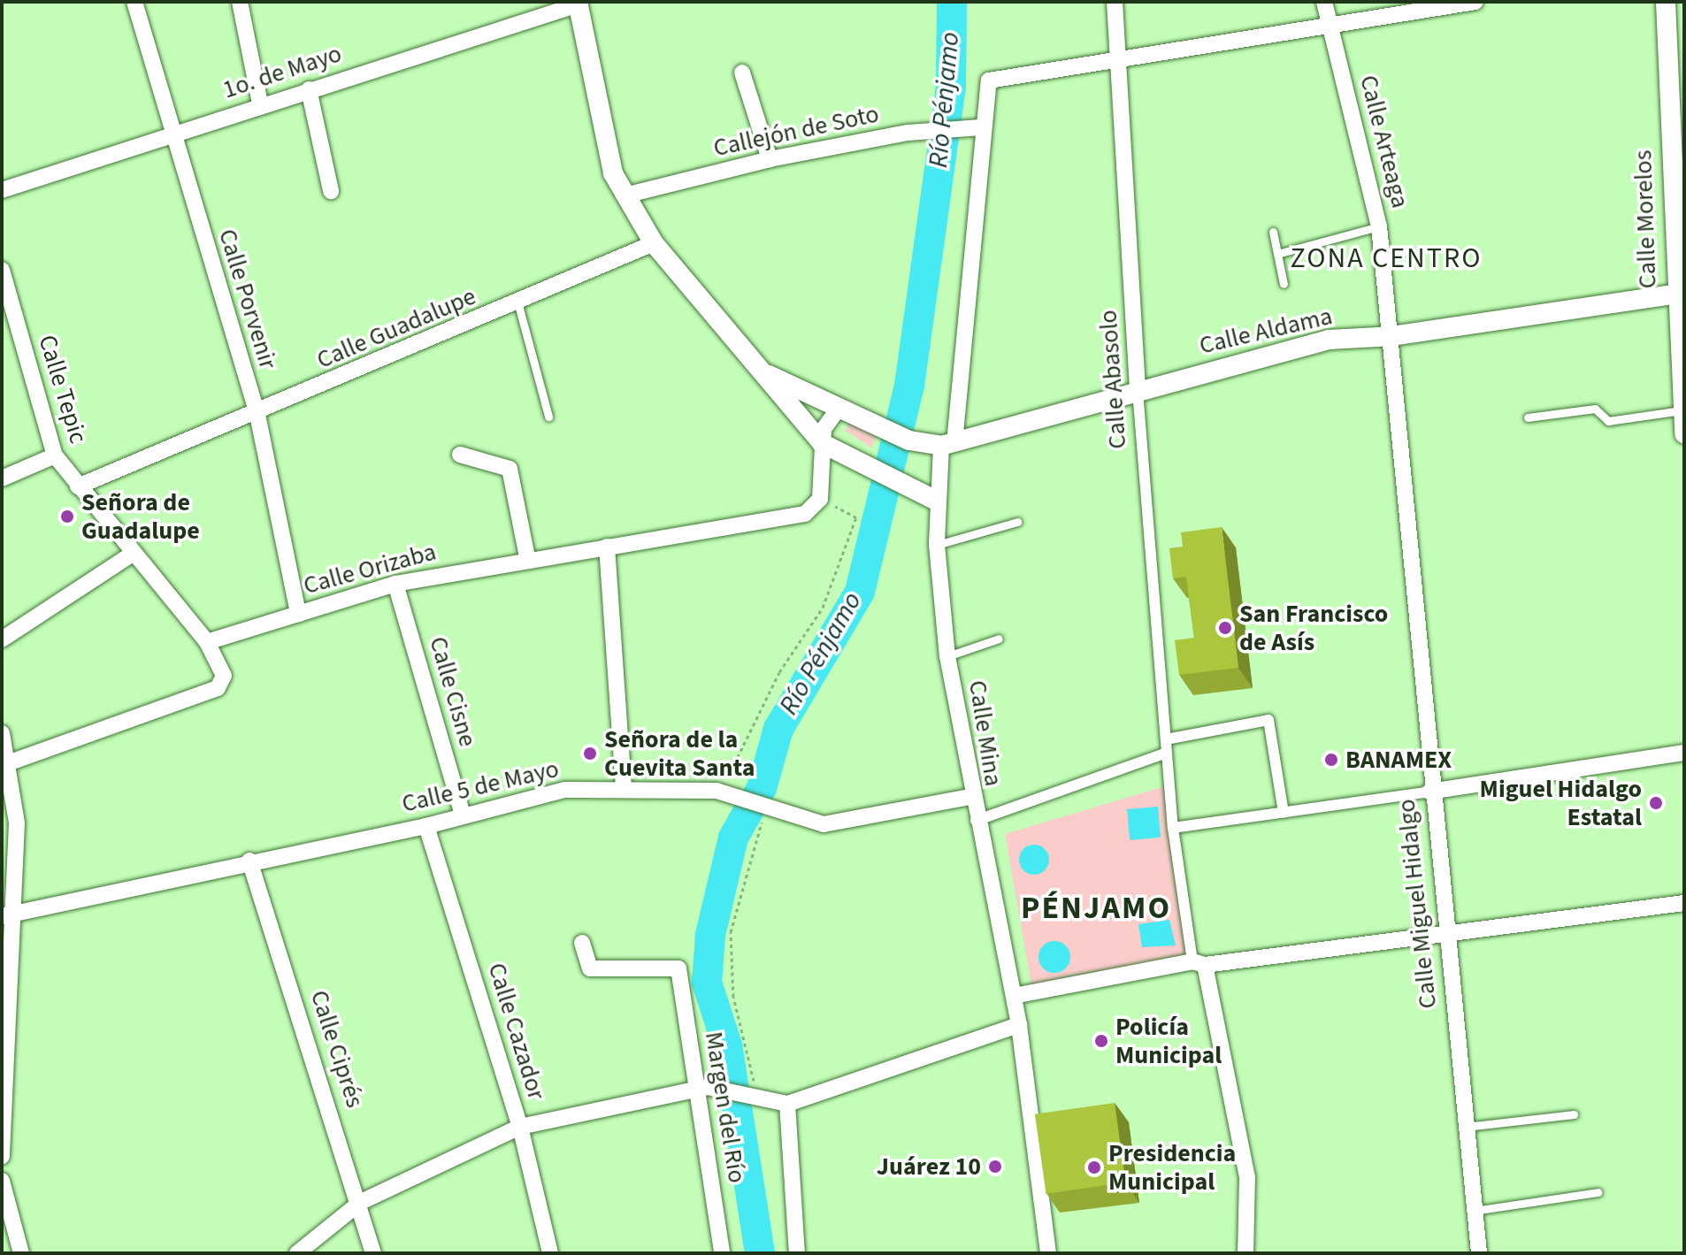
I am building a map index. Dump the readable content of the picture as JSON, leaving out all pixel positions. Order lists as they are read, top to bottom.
{
  "streets": {
    "street": [
      "1o. de Mayo",
      "Callejón de Soto",
      "Calle Arteaga",
      "Calle Morelos",
      "Calle Porvenir",
      "Calle Guadalupe",
      "Calle Aldama",
      "Calle Abasolo",
      "Calle Tepic",
      "Calle Orizaba",
      "Calle Cisne",
      "Calle Mina",
      "Calle 5 de Mayo",
      "Calle Miguel Hidalgo",
      "Calle Cazador",
      "Calle Ciprés",
      "Margen del Río"
    ]
  },
  "crossings": [
    ["1o. de Mayo", "Calle Porvenir"],
    ["Callejón de Soto", "Calle Mina"],
    ["Calle Arteaga", "Calle Aldama"],
    ["Calle Arteaga", "Calle Miguel Hidalgo"],
    ["Calle Morelos", "Calle Aldama"],
    ["Calle Porvenir", "Calle Guadalupe"],
    ["Calle Porvenir", "Calle Orizaba"],
    ["Calle Guadalupe", "Calle Tepic"],
    ["Calle Aldama", "Calle Abasolo"],
    ["Calle Aldama", "Calle Mina"],
    ["Calle Aldama", "Calle Miguel Hidalgo"],
    ["Calle Abasolo", "Calle Mina"],
    ["Calle Tepic", "Calle Orizaba"],
    ["Calle Orizaba", "Calle Cisne"],
    ["Calle Cisne", "Calle 5 de Mayo"],
    ["Calle Mina", "Calle 5 de Mayo"],
    ["Calle 5 de Mayo", "Calle Cazador"],
    ["Calle 5 de Mayo", "Calle Ciprés"]
  ],
  "districts": ["ZONA CENTRO", "PÉNJAMO"],
  "water": ["Río Pénjamo"],
  "places": [
    "Señora de Guadalupe",
    "San Francisco de Asís",
    "Señora de la Cuevita Santa",
    "BANAMEX",
    "Miguel Hidalgo Estatal",
    "Policía Municipal",
    "Juárez 10",
    "Presidencia Municipal"
  ]
}
